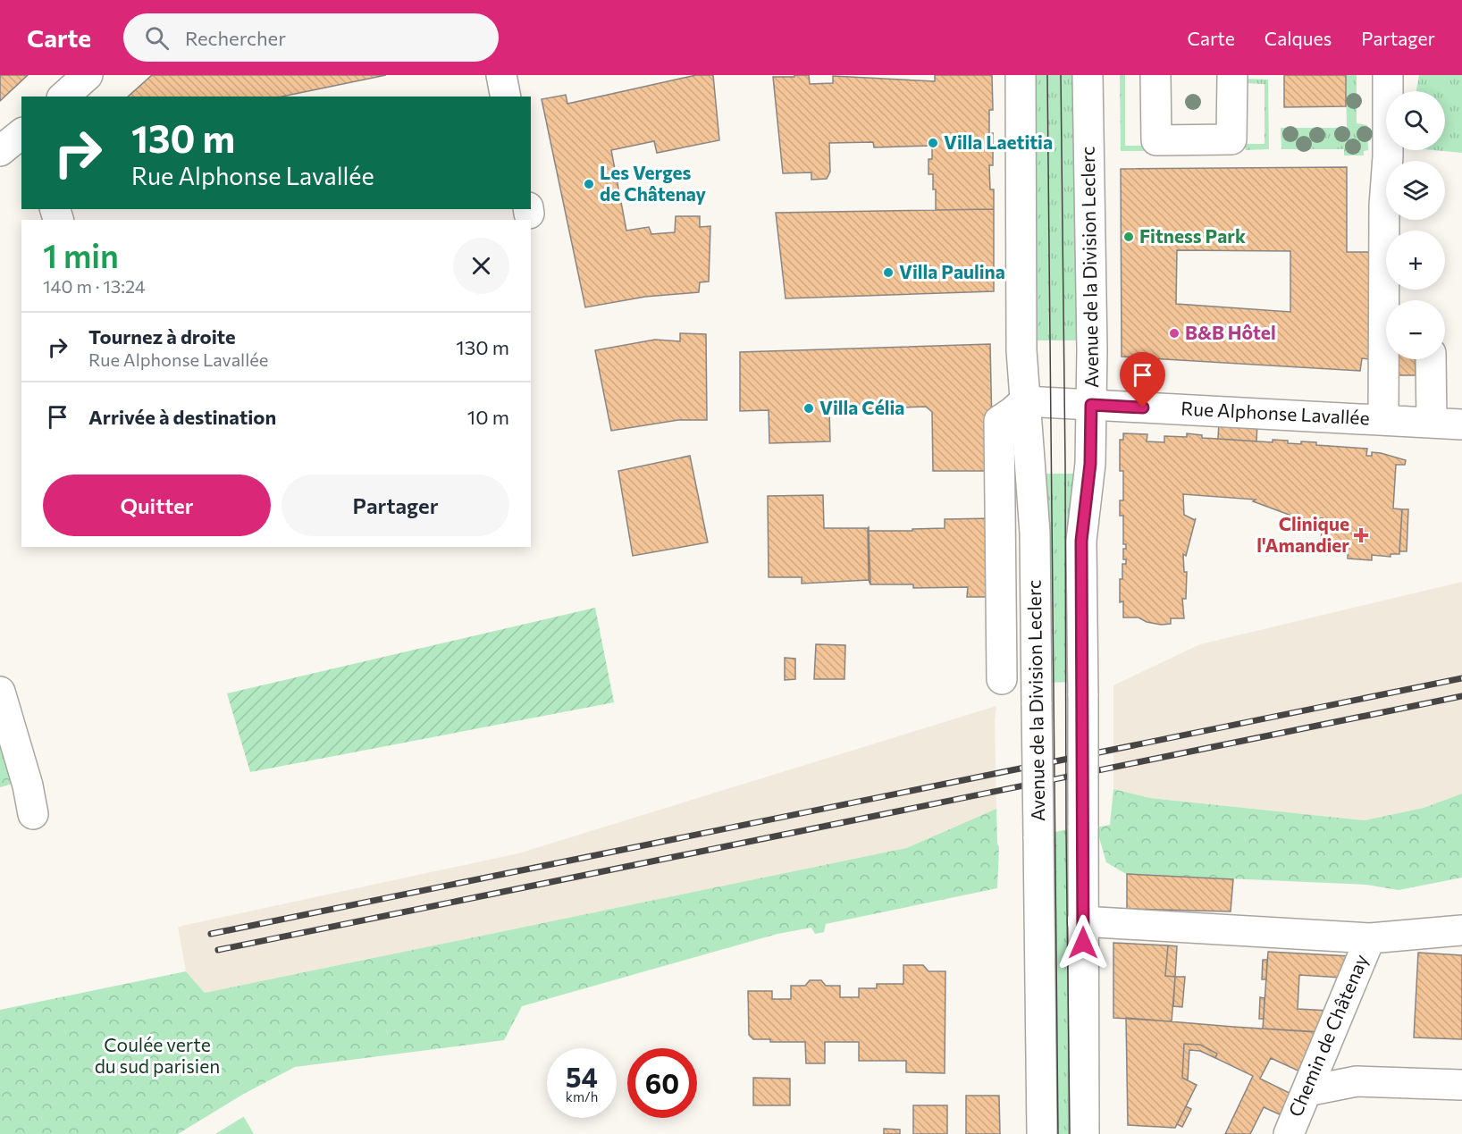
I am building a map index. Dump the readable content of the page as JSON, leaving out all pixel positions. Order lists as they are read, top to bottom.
{
  "streets": {
    "main road": ["Avenue de la Division Leclerc", "Rue Alphonse Lavallée", "Chemin de Châtenay"]
  },
  "crossings": [
    ["Avenue de la Division Leclerc", "Rue Alphonse Lavallée"]
  ],
  "parks": ["Coulée verte du sud parisien"],
  "places": {
    "other": [
      "Villa Laetitia",
      "Les Verges de Châtenay",
      "Fitness Park",
      "Villa Paulina",
      "B&B Hôtel",
      "Villa Célia"
    ],
    "health": ["Clinique l'Amandier"]
  },
  "page": {
    "header": "Carte",
    "search": "Rechercher",
    "nav": ["Carte", "Calques", "Partager"],
    "map_buttons": ["+", "−"],
    "turn": ["130 m", "Rue Alphonse Lavallée"],
    "heading": ["1 min", "140 m · 13:24"],
    "list": [
      {
        "name": "Tournez à droite",
        "note": "Rue Alphonse Lavallée",
        "value": "130 m"
      },
      {
        "name": "Arrivée à destination",
        "value": "10 m"
      }
    ],
    "buttons": ["Quitter", "Partager"],
    "speed": "54 km/h",
    "limit": "60"
  }
}
